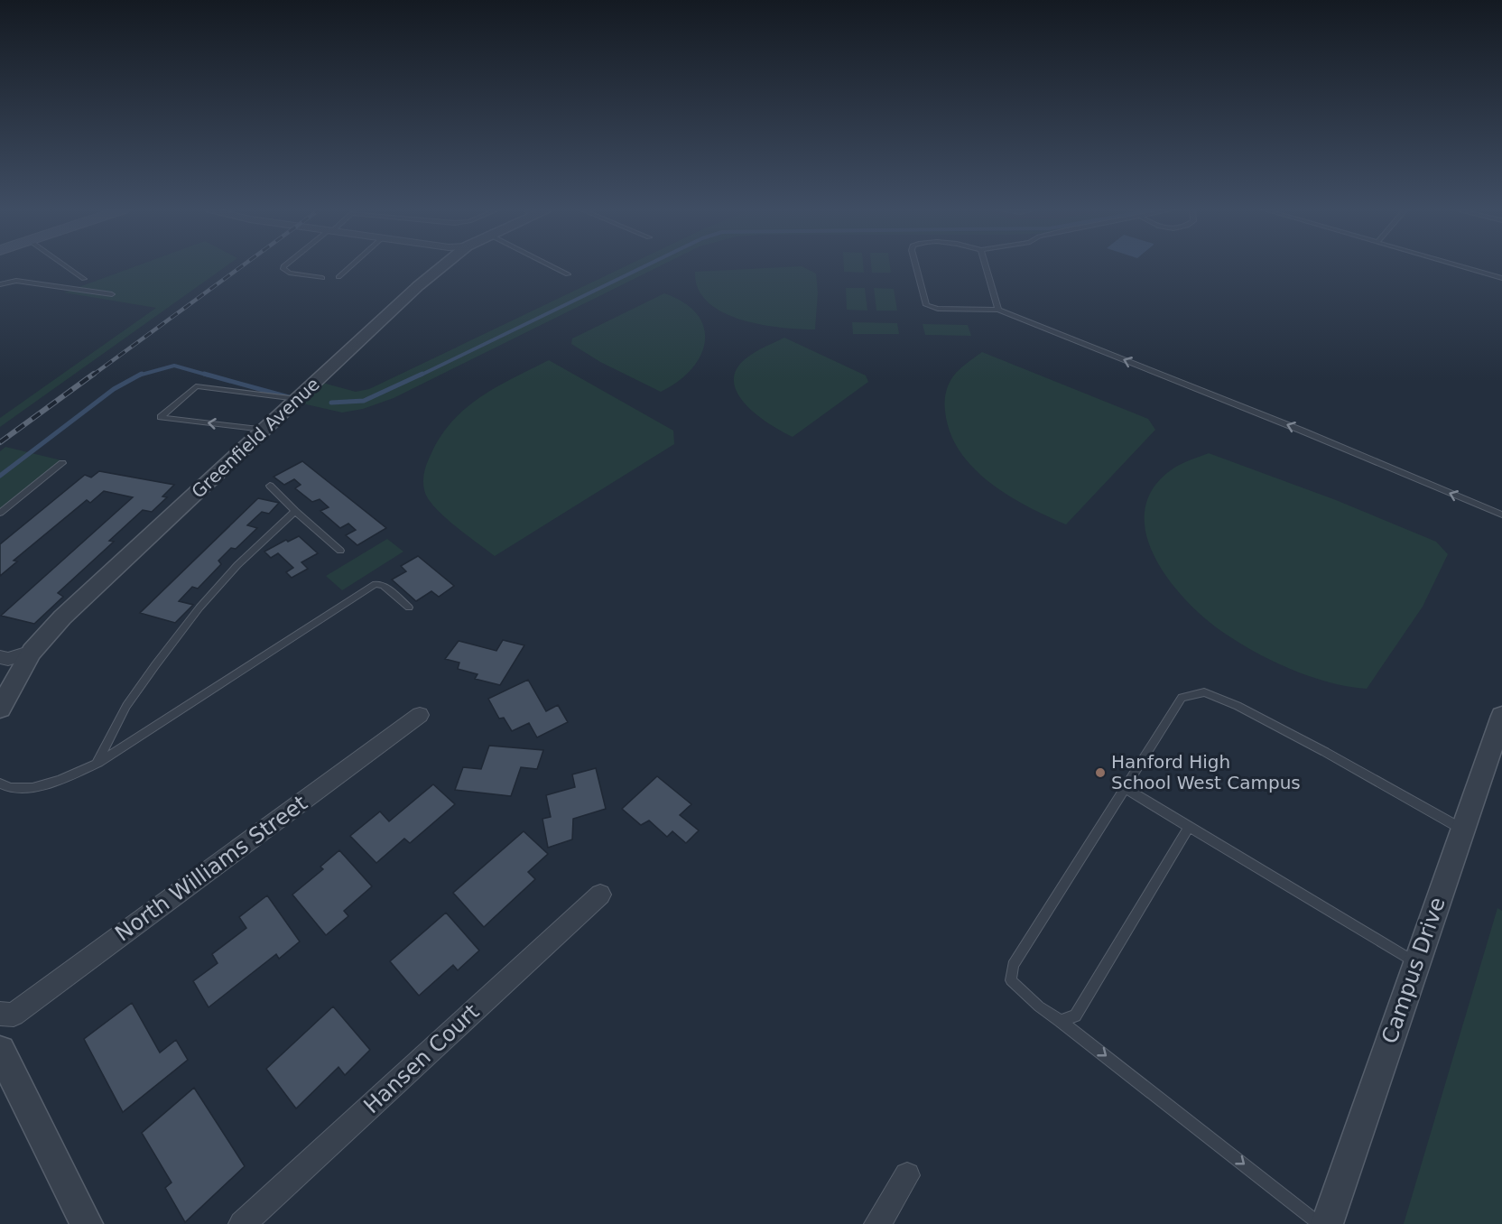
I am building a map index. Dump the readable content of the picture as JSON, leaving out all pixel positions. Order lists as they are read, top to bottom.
{
  "streets": {
    "street": [
      "Greenfield Avenue",
      "North Williams Street",
      "Campus Drive",
      "Hansen Court"
    ]
  },
  "places": ["Hanford High School West Campus"]
}
